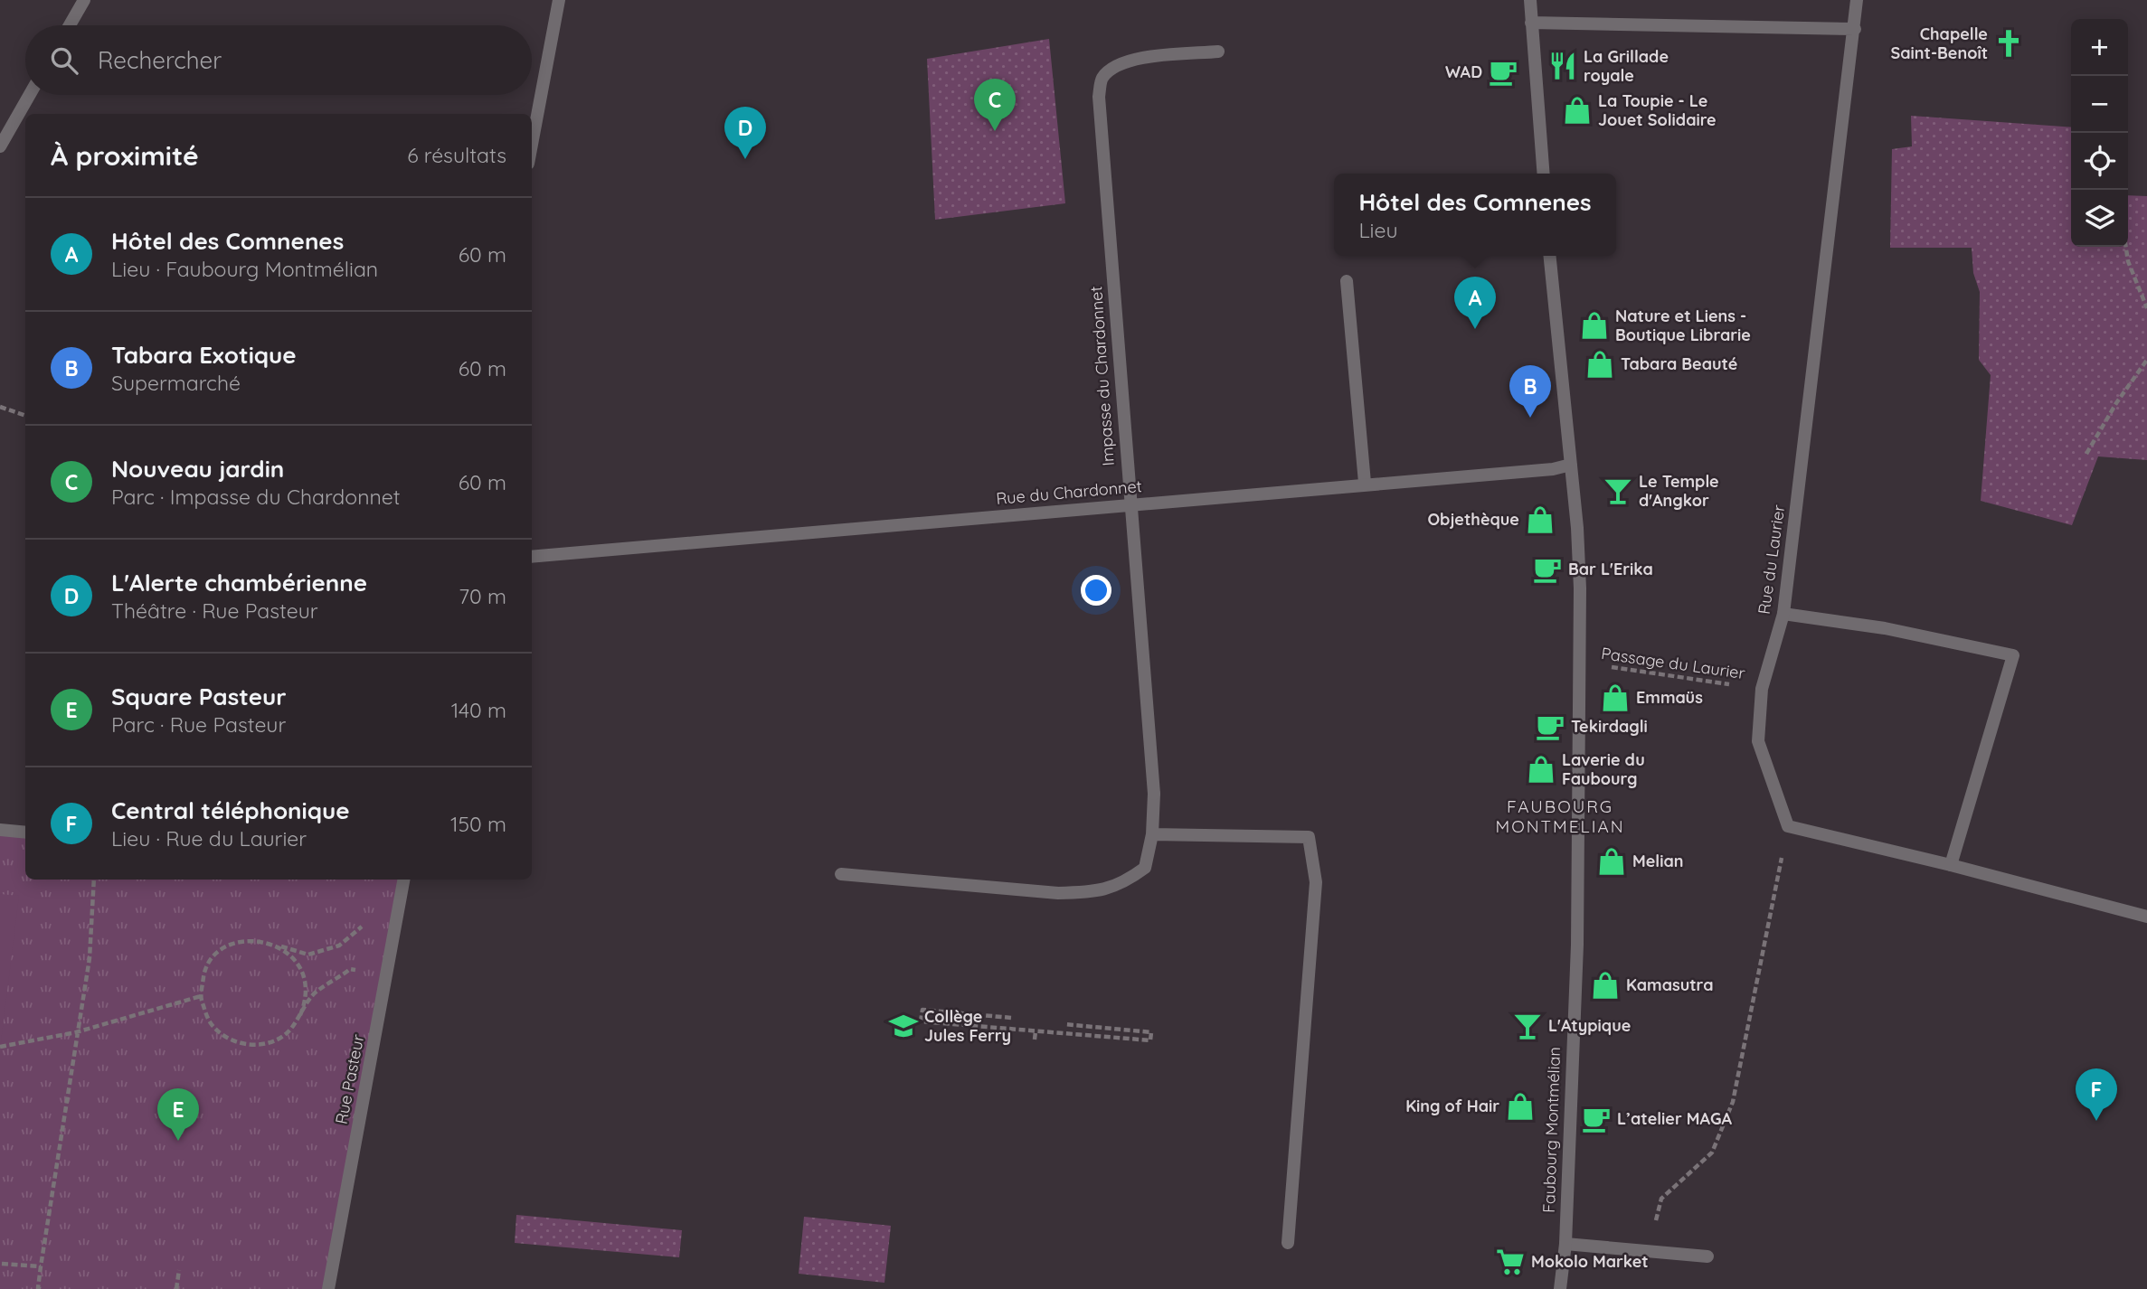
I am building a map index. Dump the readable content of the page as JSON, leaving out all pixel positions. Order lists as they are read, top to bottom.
{
  "streets": {
    "street": [
      "Impasse du Chardonnet",
      "Rue du Chardonnet",
      "Rue du Laurier",
      "Rue Pasteur",
      "Faubourg Montmélian"
    ],
    "path": ["Passage du Laurier"]
  },
  "crossings": [
    ["Impasse du Chardonnet", "Rue du Chardonnet"],
    ["Rue du Chardonnet", "Faubourg Montmélian"],
    ["Rue du Laurier", "Passage du Laurier"],
    ["Passage du Laurier", "Faubourg Montmélian"]
  ],
  "districts": ["FAUBOURG MONTMELIAN"],
  "places": {
    "church": ["Chapelle Saint-Benoît"],
    "restaurant": ["La Grillade royale"],
    "cafe": [
      "WAD",
      "Bar L'Erika",
      "Tekirdagli",
      "L’atelier MAGA"
    ],
    "shop": [
      "La Toupie - Le Jouet Solidaire",
      "Nature et Liens - Boutique Librarie",
      "Tabara Beauté",
      "Objethèque",
      "Emmaüs",
      "Laverie du Faubourg",
      "Melian",
      "Kamasutra",
      "King of Hair"
    ],
    "bar": ["Le Temple d'Angkor", "L'Atypique"],
    "school or university": ["Collège Jules Ferry"],
    "supermarket": ["Mokolo Market"]
  },
  "page": {
    "map_buttons": ["+", "−"],
    "search": "Rechercher",
    "pins": [
      "C",
      "D",
      "A",
      "B",
      "F",
      "E"
    ],
    "heading": ["À proximité", "6 résultats"],
    "popup": ["Hôtel des Comnenes", "Lieu"],
    "list": [
      {
        "mark": "A",
        "name": "Hôtel des Comnenes",
        "note": "Lieu · Faubourg Montmélian",
        "value": "60 m"
      },
      {
        "mark": "B",
        "name": "Tabara Exotique",
        "note": "Supermarché",
        "value": "60 m"
      },
      {
        "mark": "C",
        "name": "Nouveau jardin",
        "note": "Parc · Impasse du Chardonnet",
        "value": "60 m"
      },
      {
        "mark": "D",
        "name": "L'Alerte chambérienne",
        "note": "Théâtre · Rue Pasteur",
        "value": "70 m"
      },
      {
        "mark": "E",
        "name": "Square Pasteur",
        "note": "Parc · Rue Pasteur",
        "value": "140 m"
      },
      {
        "mark": "F",
        "name": "Central téléphonique",
        "note": "Lieu · Rue du Laurier",
        "value": "150 m"
      }
    ]
  }
}
